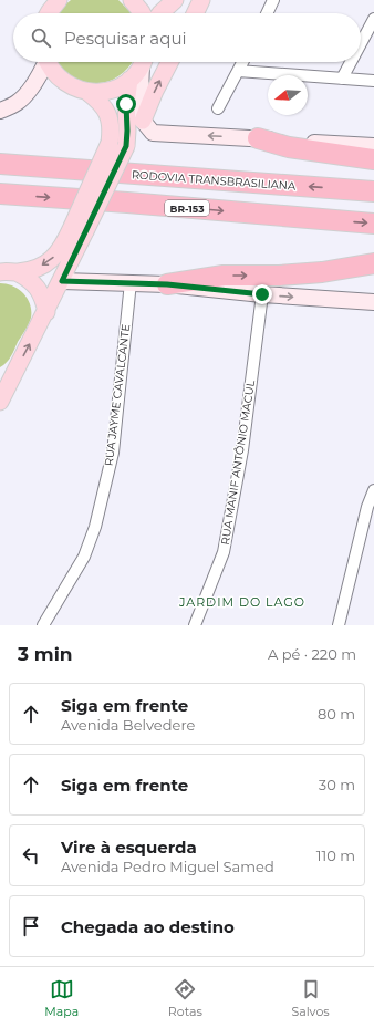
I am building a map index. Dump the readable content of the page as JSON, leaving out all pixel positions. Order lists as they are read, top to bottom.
{
  "streets": {
    "highway": ["RODOVIA TRANSBRASILIANA", "BR-153"],
    "street": ["RUA JAYME CAVALCANTE", "RUA MANIF ANTÔNIO MACUL"]
  },
  "districts": ["JARDIM DO LAGO"],
  "north": "left",
  "page": {
    "search": "Pesquisar aqui",
    "heading": ["3 min", "A pé · 220 m"],
    "list": [
      ["Siga em frente", "Avenida Belvedere", "80 m"],
      ["Siga em frente", "30 m"],
      ["Vire à esquerda", "Avenida Pedro Miguel Samed", "110 m"],
      "Chegada ao destino"
    ],
    "nav": ["Mapa", "Rotas", "Salvos"]
  }
}
